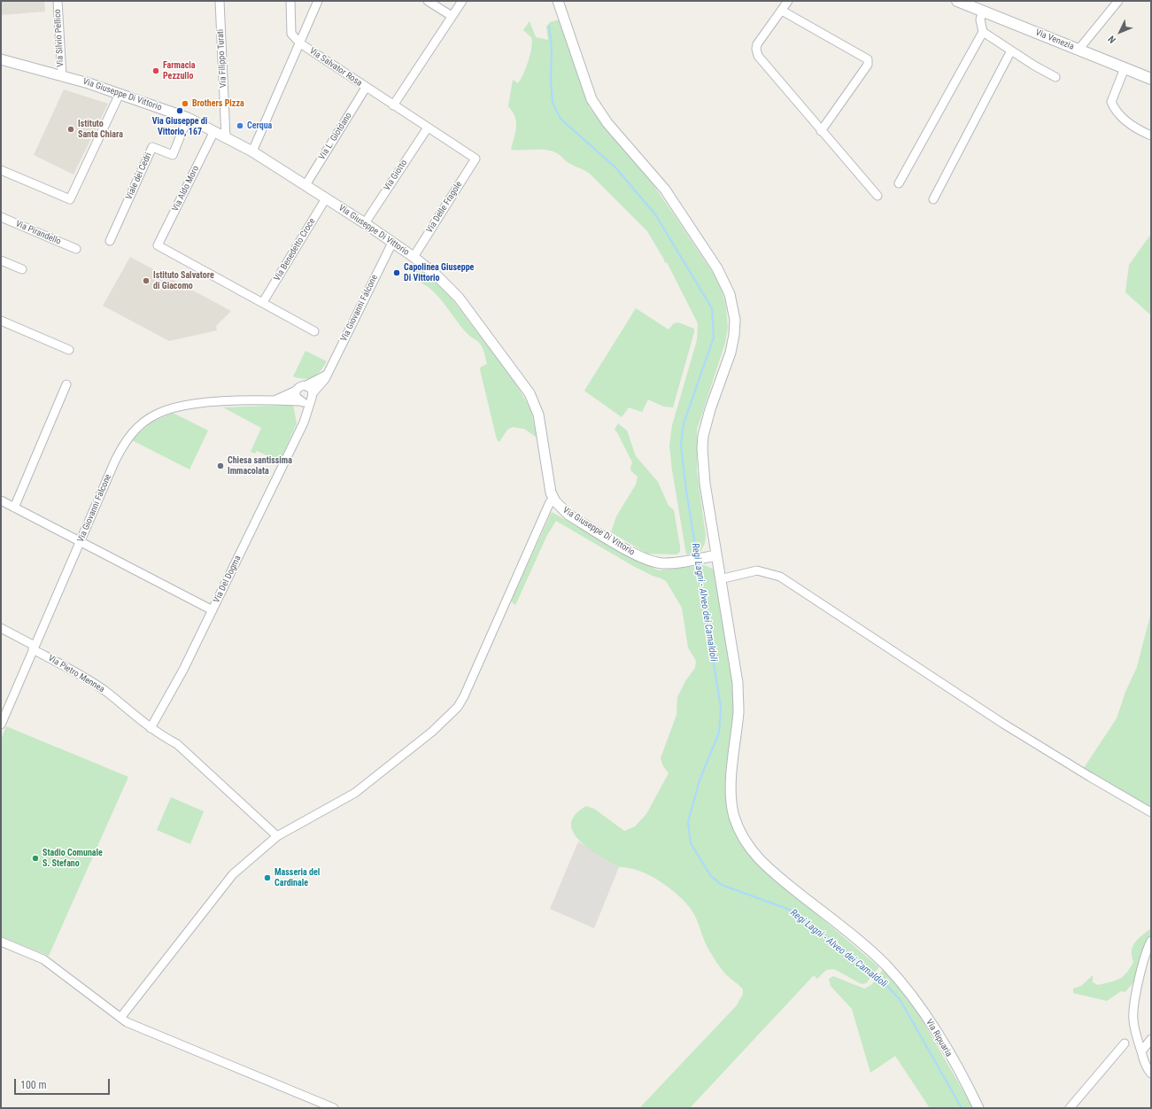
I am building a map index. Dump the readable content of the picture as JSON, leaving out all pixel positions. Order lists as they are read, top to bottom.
{
  "streets": {
    "main road": ["Via Venezia"],
    "street": [
      "Via Silvio Pellico",
      "Via Filippo Turati",
      "Via Salvator Rosa",
      "Via Giuseppe Di Vittorio",
      "Via L. Giotdano",
      "Via Giotto",
      "Viale dei Cedri",
      "Via Aldo Moro",
      "Via Delle Fragole",
      "Via Pirandello",
      "Via Benedetto Croce",
      "Via Giovanni Falcone",
      "Via Del Dogma",
      "Via Pietro Mennea",
      "Via Ripuaria"
    ]
  },
  "crossings": [
    ["Via Silvio Pellico", "Via Giuseppe Di Vittorio"],
    ["Via Filippo Turati", "Via Giuseppe Di Vittorio"],
    ["Via Salvator Rosa", "Via L. Giotdano"],
    ["Via Salvator Rosa", "Via Giotto"],
    ["Via Salvator Rosa", "Via Delle Fragole"],
    ["Via Giuseppe Di Vittorio", "Via L. Giotdano"],
    ["Via Giuseppe Di Vittorio", "Via Giotto"],
    ["Via Giuseppe Di Vittorio", "Viale dei Cedri"],
    ["Via Giuseppe Di Vittorio", "Via Aldo Moro"],
    ["Via Giuseppe Di Vittorio", "Via Delle Fragole"],
    ["Via Giuseppe Di Vittorio", "Via Benedetto Croce"],
    ["Via Giuseppe Di Vittorio", "Via Giovanni Falcone"],
    ["Via Giuseppe Di Vittorio", "Via Ripuaria"],
    ["Via Aldo Moro", "Via Benedetto Croce"],
    ["Via Giovanni Falcone", "Via Del Dogma"],
    ["Via Giovanni Falcone", "Via Pietro Mennea"],
    ["Via Del Dogma", "Via Pietro Mennea"]
  ],
  "water": ["Regi Lagni - Alveo dei Camaldoli"],
  "places": [
    "Farmacia Pezzullo",
    "Brothers Pizza",
    "Via Giuseppe di Vittorio, 167",
    "Cerqua",
    "Istituto Santa Chiara",
    "Capolinea Giuseppe Di Vittorio",
    "Istituto Salvatore di Giacomo",
    "Chiesa santissima Immacolata",
    "Stadio Comunale S. Stefano",
    "Masseria del Cardinale"
  ],
  "scale_bar": "100 m",
  "north": "bottom left"
}
